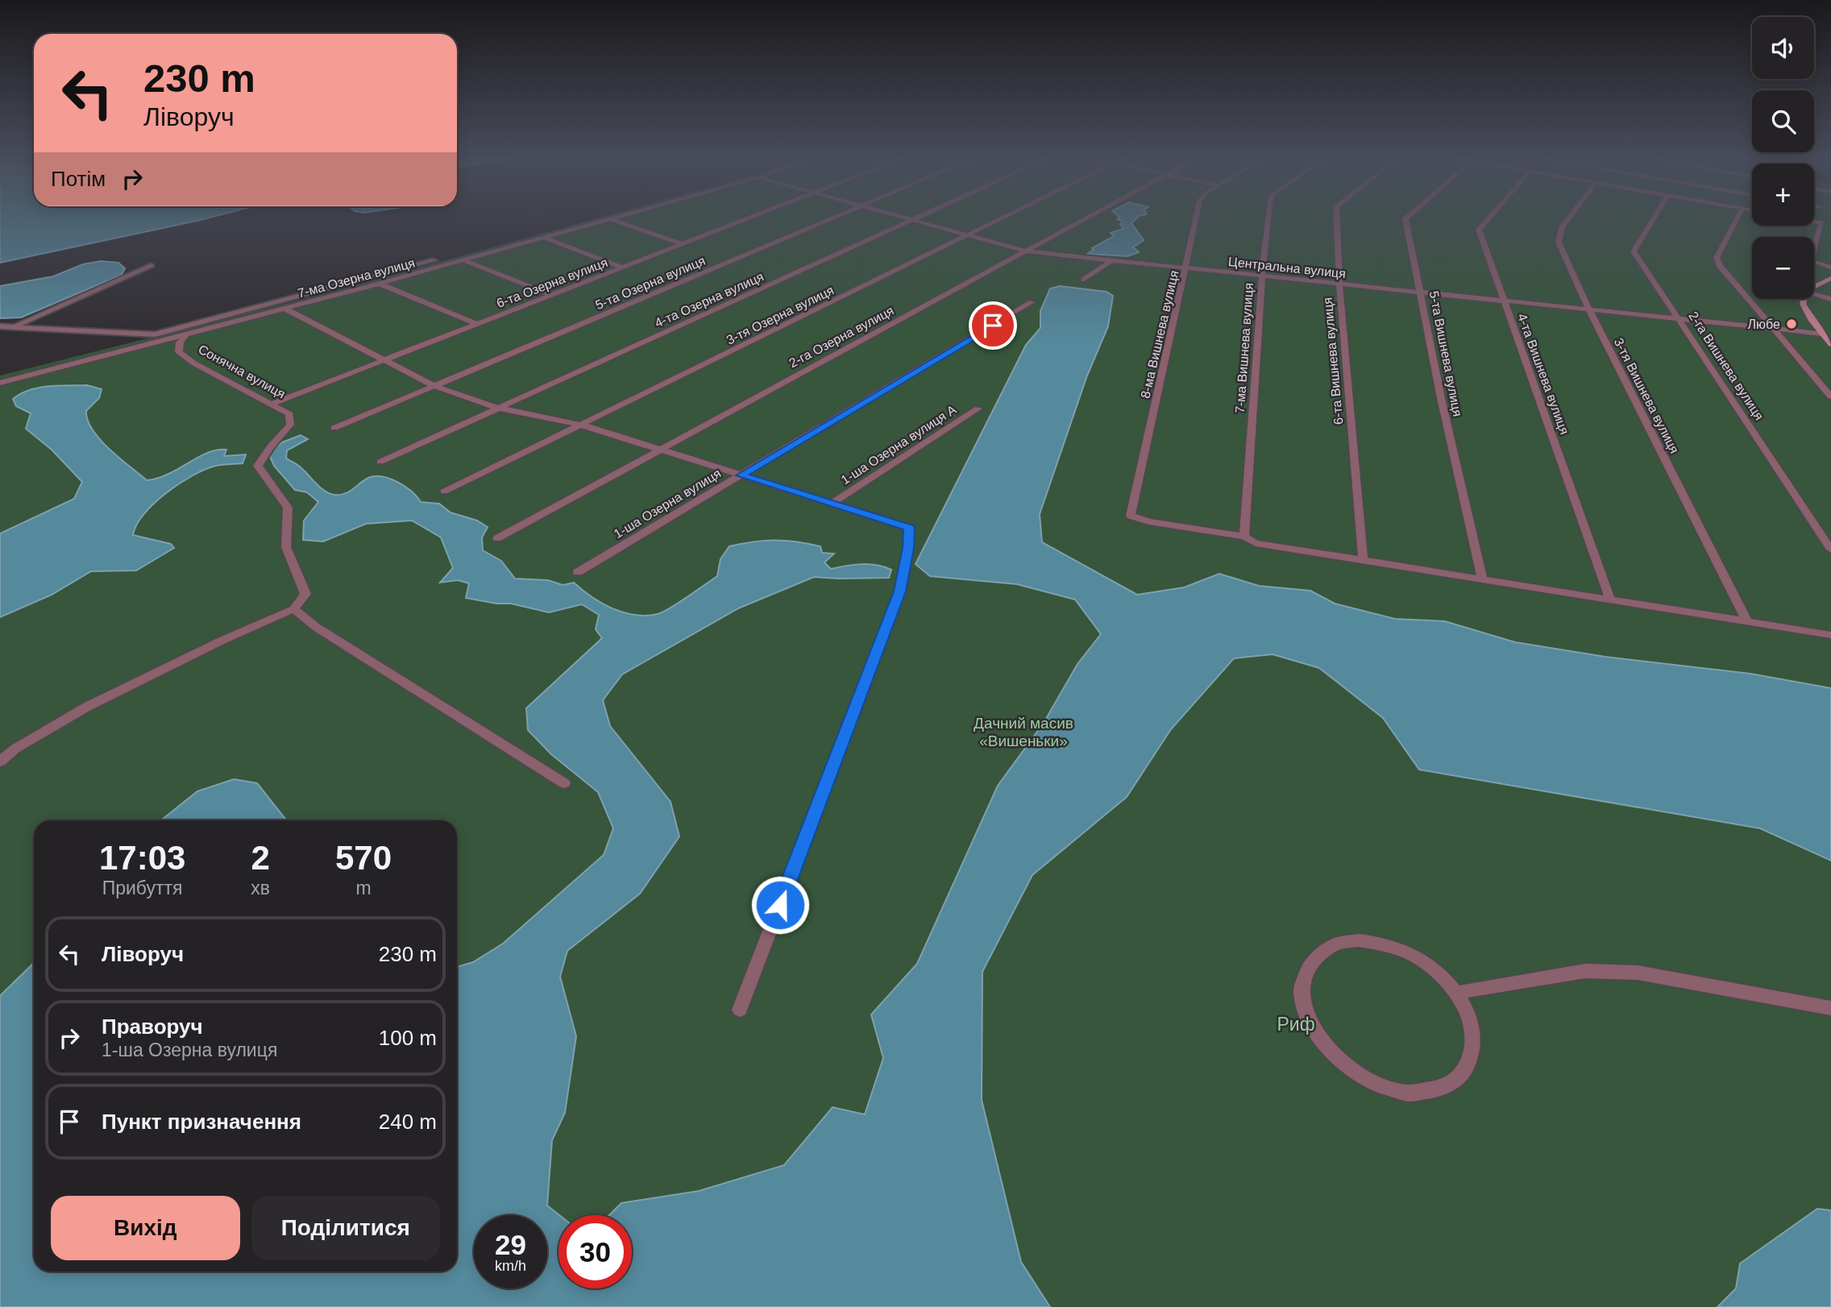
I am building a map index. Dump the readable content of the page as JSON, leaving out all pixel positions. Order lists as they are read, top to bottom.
{
  "streets": {
    "street": [
      "Центральна вулиця",
      "7-ма Озерна вулиця",
      "6-та Озерна вулиця",
      "5-та Озерна вулиця",
      "4-та Озерна вулиця",
      "3-тя Озерна вулиця",
      "8-ма Вишнева вулиця",
      "2-га Озерна вулиця",
      "7-ма Вишнева вулиця",
      "5-та Вишнева вулиця",
      "6-та Вишнева вулиця",
      "2-га Вишнева вулиця",
      "Сонячна вулиця",
      "4-та Вишнева вулиця",
      "3-тя Вишнева вулиця",
      "1-ша Озерна вулиця А",
      "1-ша Озерна вулиця"
    ]
  },
  "crossings": [
    ["Центральна вулиця", "4-та Озерна вулиця"],
    ["Центральна вулиця", "3-тя Озерна вулиця"],
    ["Центральна вулиця", "8-ма Вишнева вулиця"],
    ["Центральна вулиця", "2-га Озерна вулиця"],
    ["Центральна вулиця", "7-ма Вишнева вулиця"],
    ["Центральна вулиця", "5-та Вишнева вулиця"],
    ["Центральна вулиця", "6-та Вишнева вулиця"],
    ["Центральна вулиця", "2-га Вишнева вулиця"],
    ["Центральна вулиця", "4-та Вишнева вулиця"],
    ["Центральна вулиця", "3-тя Вишнева вулиця"],
    ["7-ма Озерна вулиця", "Сонячна вулиця"],
    ["6-та Озерна вулиця", "Сонячна вулиця"],
    ["8-ма Вишнева вулиця", "7-ма Вишнева вулиця"]
  ],
  "parks": ["Дачний масив «Вишеньки»", "Риф"],
  "places": ["Любе"],
  "page": {
    "map_buttons": ["+", "−"],
    "turn": ["230 m", "Ліворуч"],
    "then": "Потім",
    "eta": [
      "17:03",
      "Прибуття",
      "2",
      "хв",
      "570",
      "m"
    ],
    "list": [
      {
        "name": "Ліворуч",
        "value": "230 m"
      },
      {
        "name": "Праворуч",
        "note": "1-ша Озерна вулиця",
        "value": "100 m"
      },
      {
        "name": "Пункт призначення",
        "value": "240 m"
      }
    ],
    "buttons": ["Вихід", "Поділитися"],
    "speed": "29 km/h",
    "limit": "30"
  }
}
